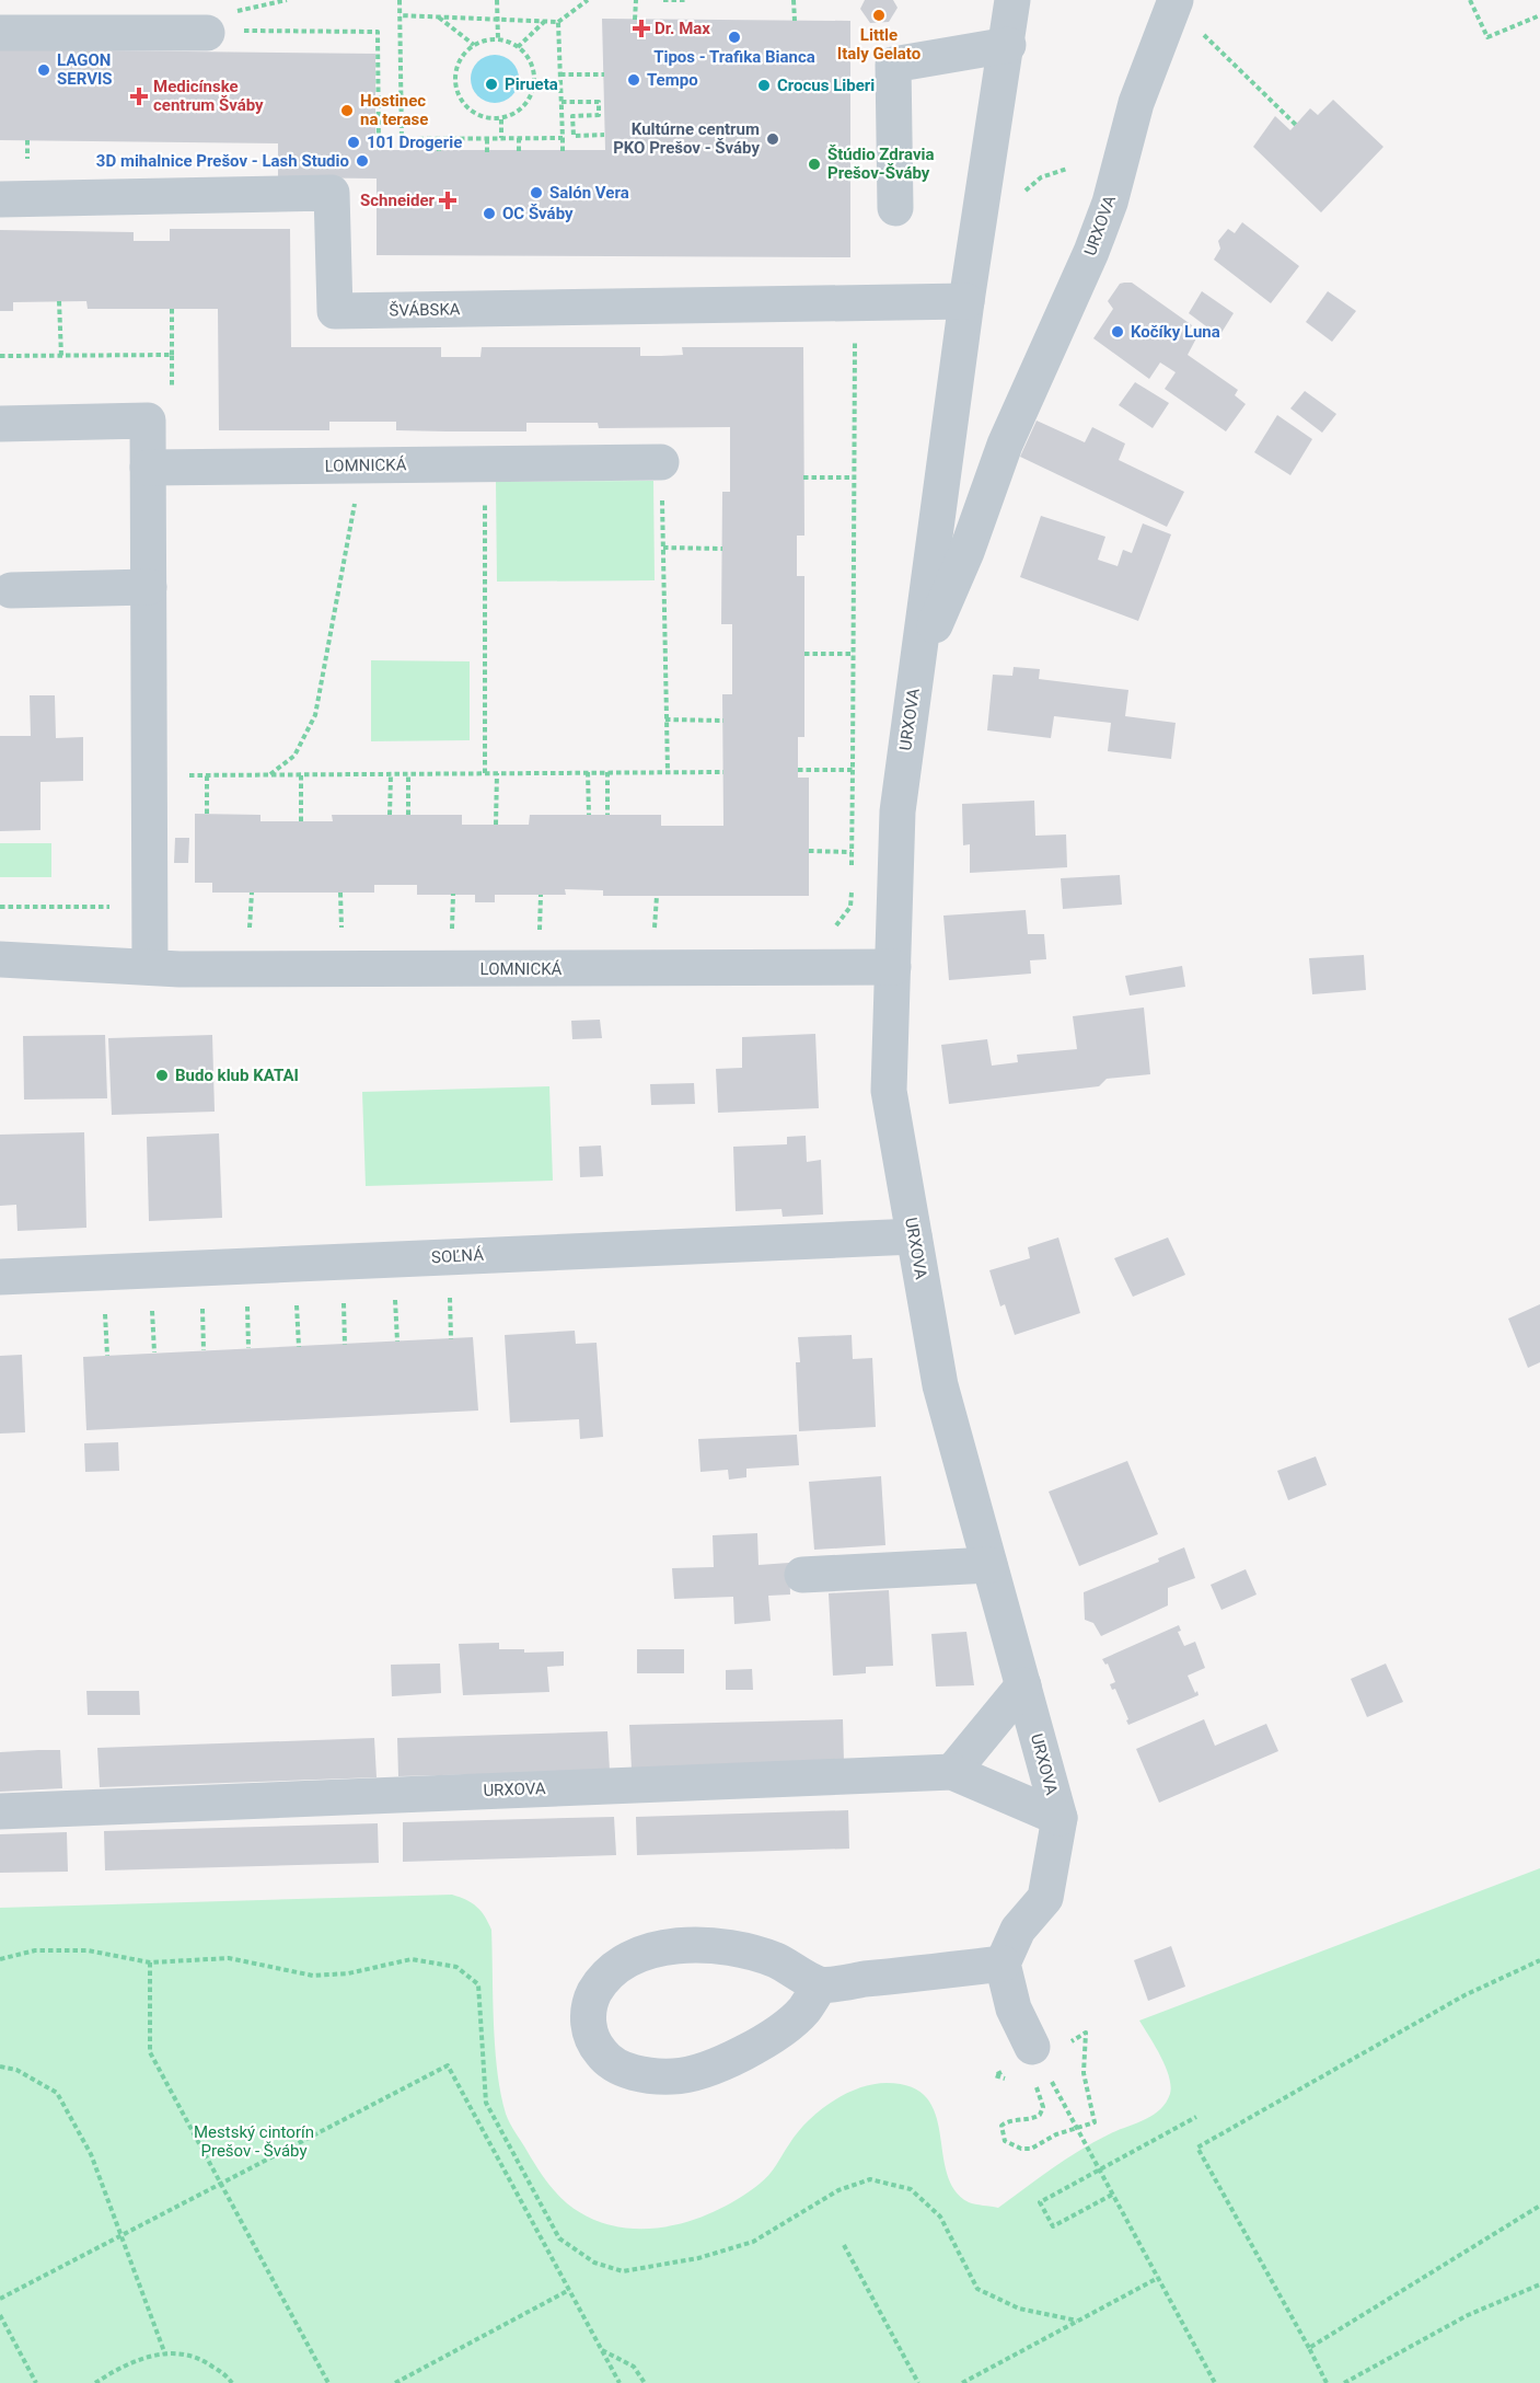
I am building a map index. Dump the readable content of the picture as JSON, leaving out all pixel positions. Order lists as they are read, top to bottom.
{
  "streets": {
    "street": [
      "URXOVA",
      "ŠVÁBSKA",
      "LOMNICKÁ",
      "SOĽNÁ"
    ]
  },
  "crossings": [
    ["URXOVA", "ŠVÁBSKA"],
    ["URXOVA", "LOMNICKÁ"],
    ["URXOVA", "SOĽNÁ"]
  ],
  "parks": ["Mestský cintorín Prešov - Šváby"],
  "places": {
    "other": [
      "Little Italy Gelato",
      "Tipos - Trafika Bianca",
      "LAGON SERVIS",
      "Tempo",
      "Pirueta",
      "Crocus Liberi",
      "Hostinec na terase",
      "Kultúrne centrum PKO Prešov - Šváby",
      "101 Drogerie",
      "3D mihalnice Prešov - Lash Studio",
      "Štúdio Zdravia Prešov-Šváby",
      "Salón Vera",
      "OC Šváby",
      "Kočíky Luna",
      "Budo klub KATAI"
    ],
    "health": ["Dr. Max", "Medicínske centrum Šváby", "Schneider"]
  }
}
